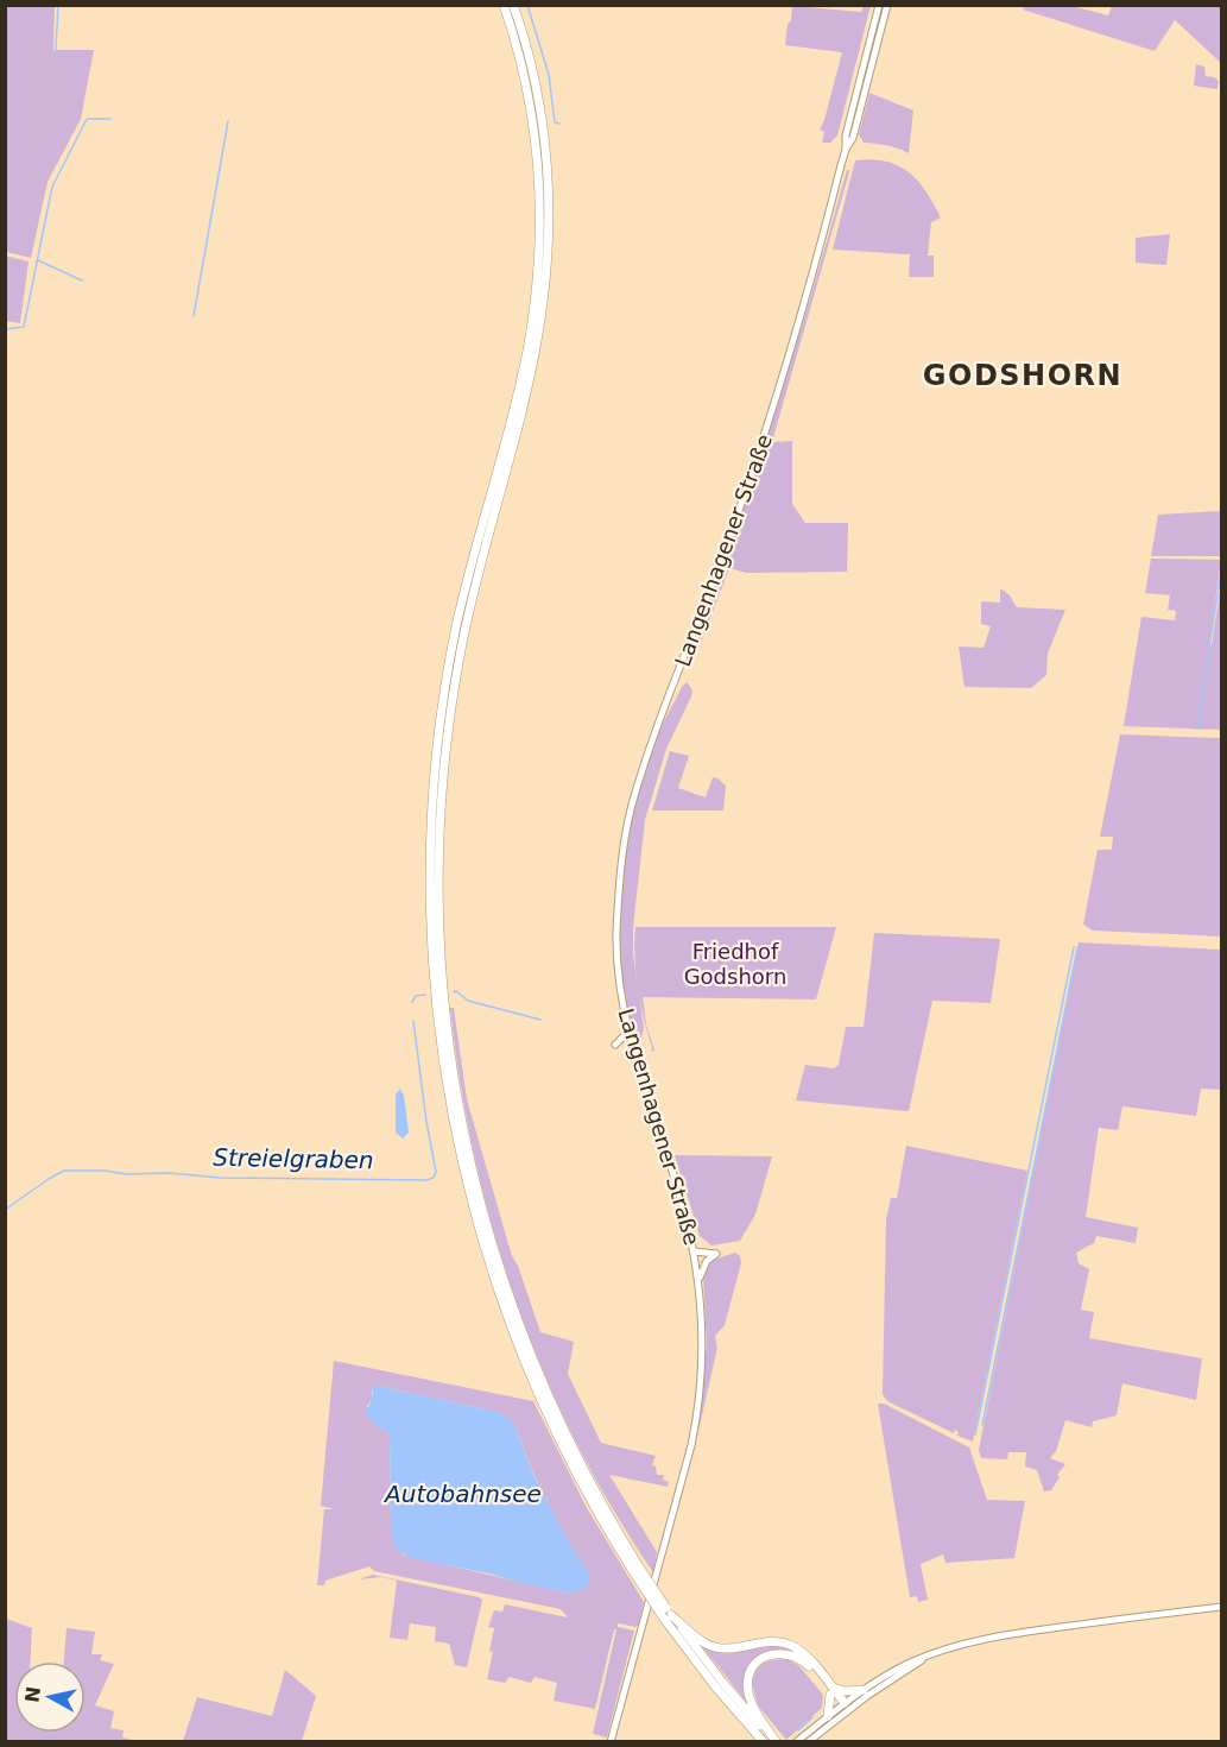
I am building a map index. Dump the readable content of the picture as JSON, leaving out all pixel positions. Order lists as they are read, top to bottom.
{
  "streets": {
    "main road": ["Langenhagener Straße"]
  },
  "districts": ["GODSHORN"],
  "water": ["Streielgraben", "Autobahnsee"],
  "parks": ["Friedhof Godshorn"],
  "north": "left"
}
